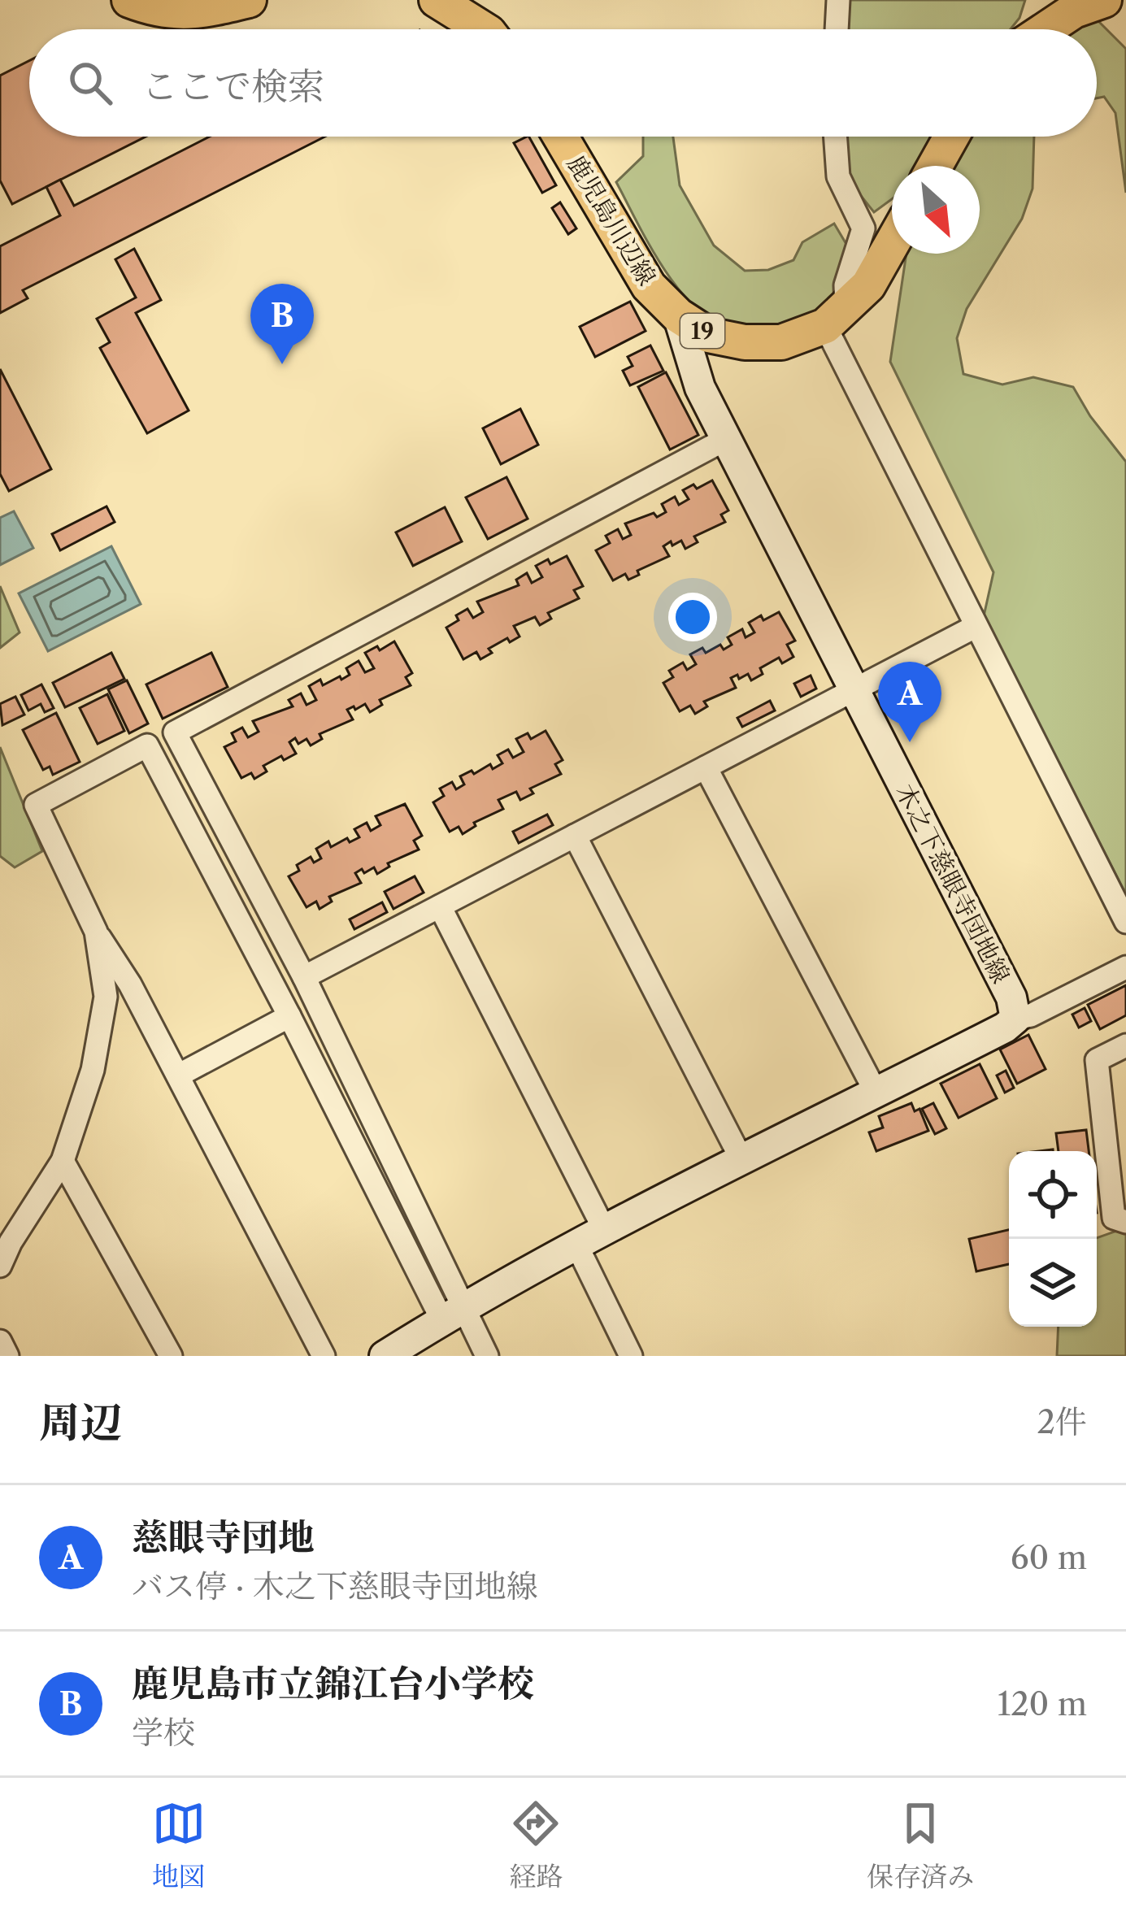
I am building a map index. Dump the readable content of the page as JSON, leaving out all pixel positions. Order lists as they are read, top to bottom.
{
  "streets": {
    "main road": ["鹿児島川辺線", "19"],
    "street": ["木之下慈眼寺団地線"]
  },
  "crossings": [
    ["鹿児島川辺線", "木之下慈眼寺団地線"]
  ],
  "north": "bottom right",
  "page": {
    "search": "ここで検索",
    "pins": ["B", "A"],
    "heading": ["周辺", "2件"],
    "list": [
      {
        "mark": "A",
        "name": "慈眼寺団地",
        "note": "バス停 · 木之下慈眼寺団地線",
        "value": "60 m"
      },
      {
        "mark": "B",
        "name": "鹿児島市立錦江台小学校",
        "note": "学校",
        "value": "120 m"
      }
    ],
    "nav": ["地図", "経路", "保存済み"]
  }
}
